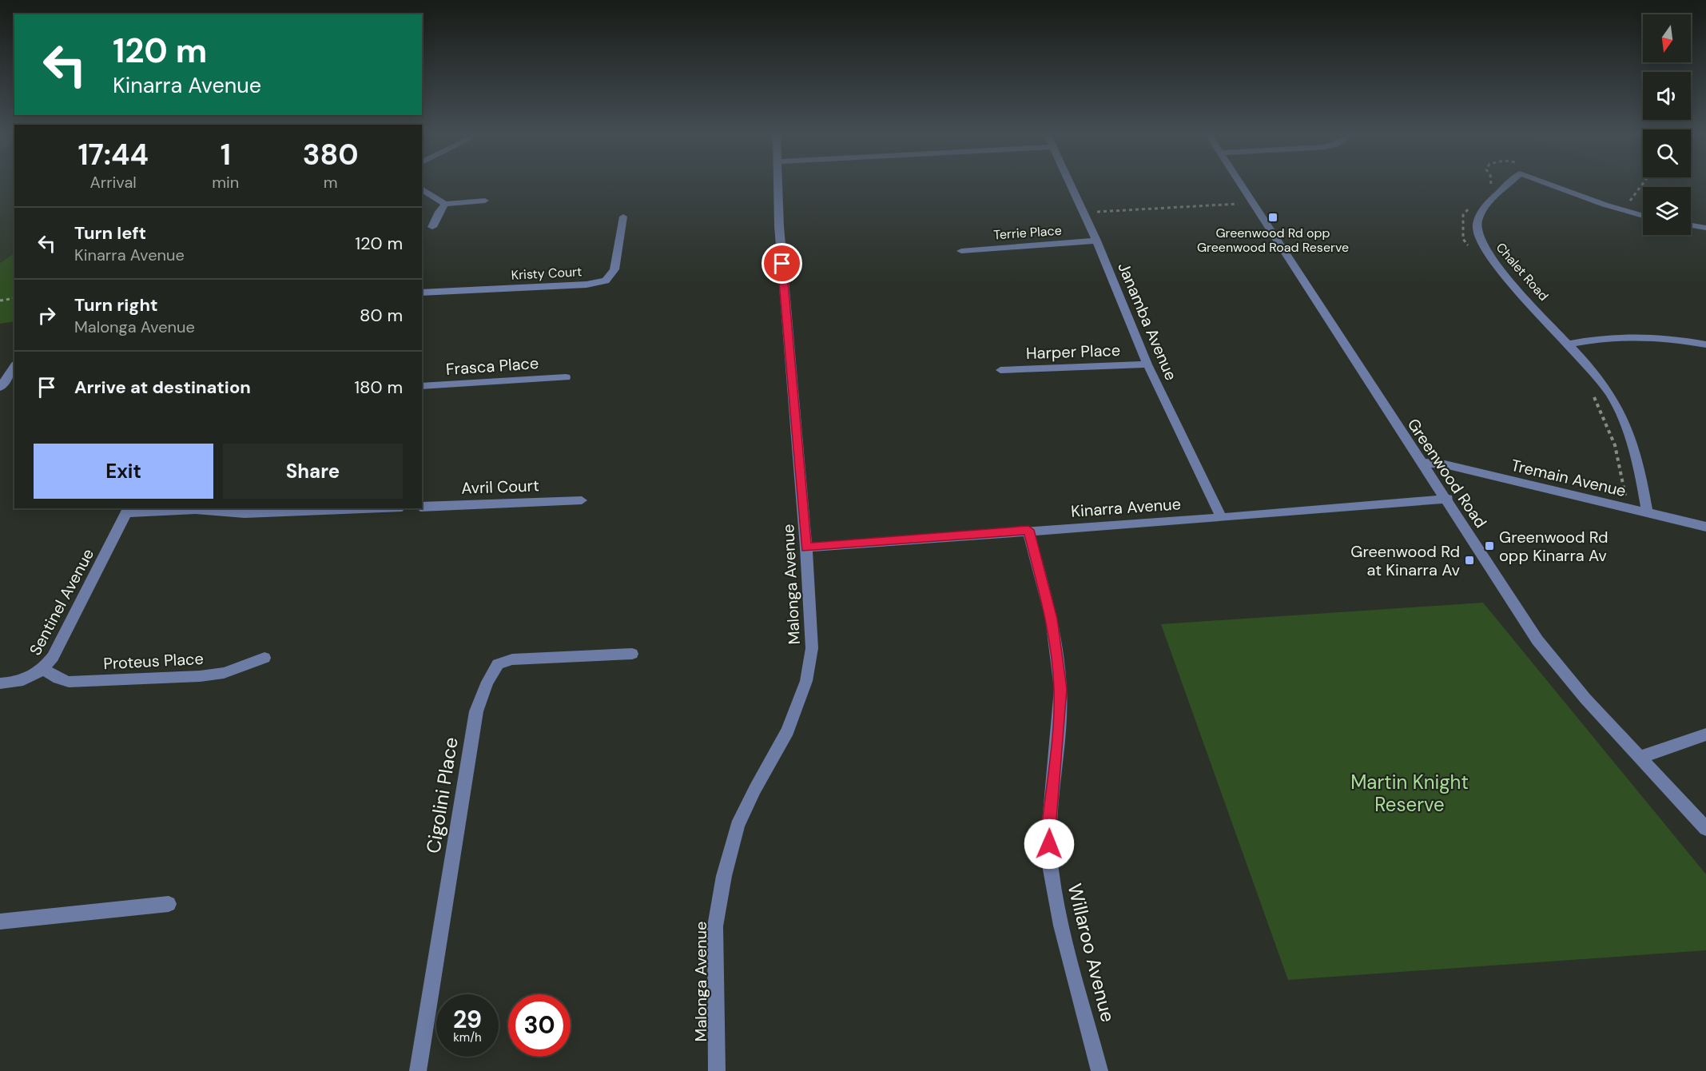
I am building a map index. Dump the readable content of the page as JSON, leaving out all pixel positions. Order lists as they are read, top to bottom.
{
  "streets": {
    "street": [
      "Terrie Place",
      "Chalet Road",
      "Kristy Court",
      "Janamba Avenue",
      "Harper Place",
      "Frasca Place",
      "Greenwood Road",
      "Tremain Avenue",
      "Avril Court",
      "Kinarra Avenue",
      "Malonga Avenue",
      "Sentinel Avenue",
      "Proteus Place",
      "Cigolini Place",
      "Willaroo Avenue"
    ]
  },
  "crossings": [
    ["Terrie Place", "Janamba Avenue"],
    ["Chalet Road", "Tremain Avenue"],
    ["Janamba Avenue", "Harper Place"],
    ["Janamba Avenue", "Kinarra Avenue"],
    ["Greenwood Road", "Tremain Avenue"],
    ["Greenwood Road", "Kinarra Avenue"],
    ["Kinarra Avenue", "Malonga Avenue"],
    ["Kinarra Avenue", "Willaroo Avenue"],
    ["Sentinel Avenue", "Proteus Place"]
  ],
  "parks": ["Martin Knight Reserve"],
  "places": {
    "transit": ["Greenwood Rd opp Greenwood Road Reserve", "Greenwood Rd opp Kinarra Av", "Greenwood Rd at Kinarra Av"]
  },
  "north": "bottom",
  "page": {
    "turn": ["120 m", "Kinarra Avenue"],
    "eta": [
      "17:44",
      "Arrival",
      "1",
      "min",
      "380",
      "m"
    ],
    "list": [
      {
        "name": "Turn left",
        "note": "Kinarra Avenue",
        "value": "120 m"
      },
      {
        "name": "Turn right",
        "note": "Malonga Avenue",
        "value": "80 m"
      },
      {
        "name": "Arrive at destination",
        "value": "180 m"
      }
    ],
    "buttons": ["Exit", "Share"],
    "speed": "29 km/h",
    "limit": "30"
  }
}
